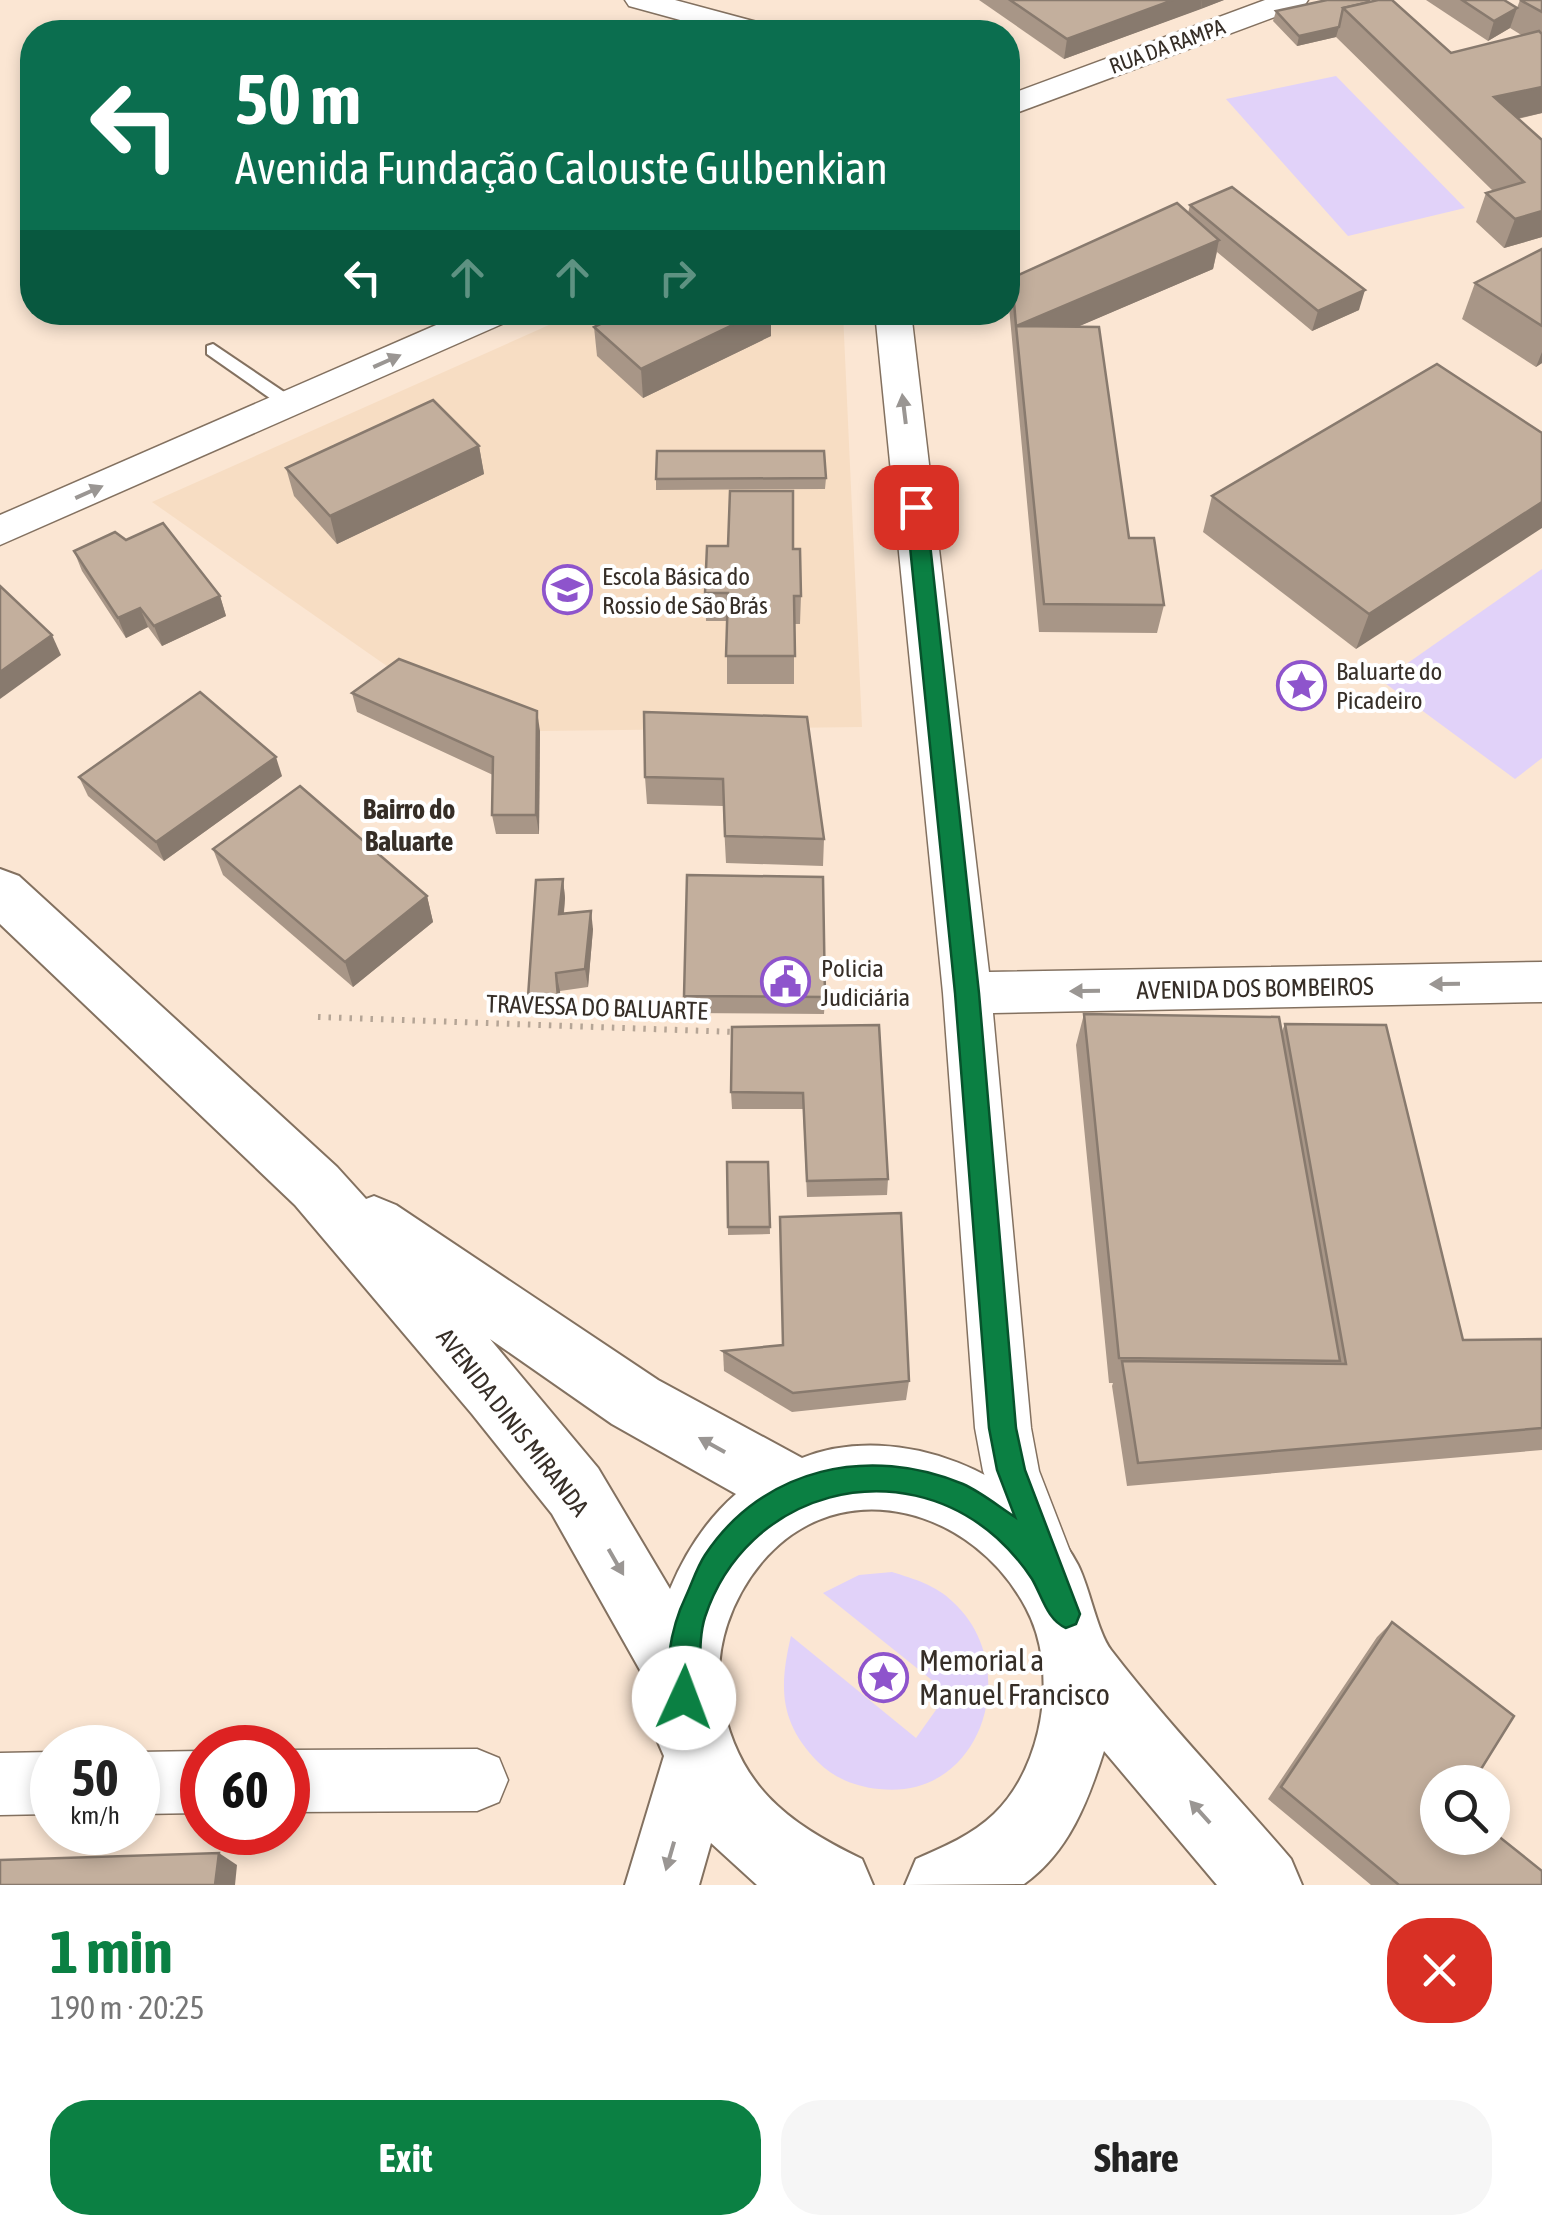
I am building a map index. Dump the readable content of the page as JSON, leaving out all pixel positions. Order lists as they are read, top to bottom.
{
  "streets": {
    "main road": ["AVENIDA DINIS MIRANDA"],
    "street": ["RUA DA RAMPA", "AVENIDA DOS BOMBEIROS"],
    "path": ["TRAVESSA DO BALUARTE"]
  },
  "one_way": ["AVENIDA DOS BOMBEIROS"],
  "districts": ["Bairro do Baluarte"],
  "places": {
    "school or university": ["Escola Básica do Rossio de São Brás"],
    "place": ["Baluarte do Picadeiro", "Memorial a Manuel Francisco"],
    "public building": ["Policia Judiciária"]
  },
  "page": {
    "turn": ["50 m", "Avenida Fundação Calouste Gulbenkian"],
    "speed": "50 km/h",
    "limit": "60",
    "heading": ["1 min", "190 m · 20:25"],
    "buttons": ["Exit", "Share"]
  }
}
